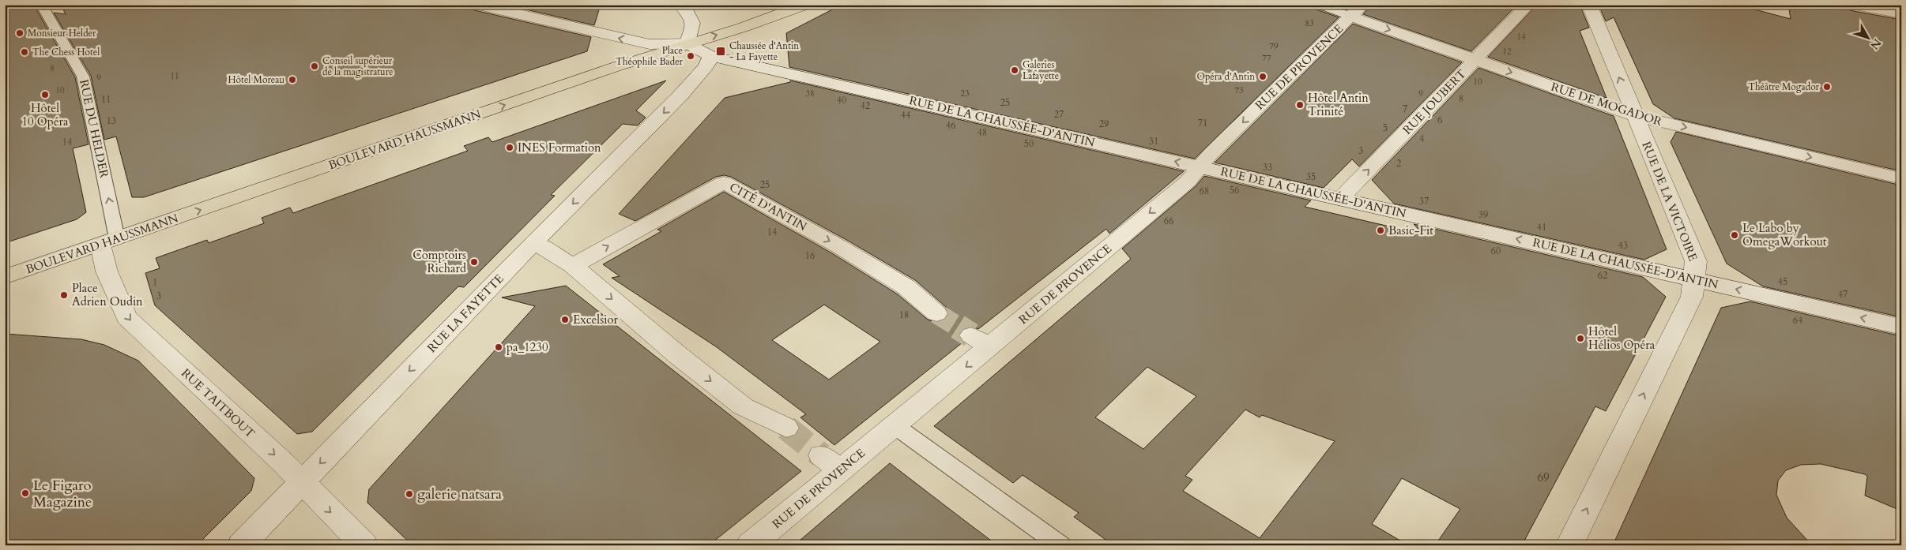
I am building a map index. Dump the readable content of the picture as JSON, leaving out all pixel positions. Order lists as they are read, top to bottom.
{
  "streets": {
    "main road": ["BOULEVARD HAUSSMANN"],
    "street": [
      "RUE DE PROVENCE",
      "RUE JOUBERT",
      "RUE DE MOGADOR",
      "RUE DE LA CHAUSSÉE-D'ANTIN",
      "RUE DU HELDER",
      "RUE DE LA VICTOIRE",
      "CITÉ D'ANTIN",
      "RUE LA FAYETTE",
      "RUE TAITBOUT"
    ]
  },
  "crossings": [
    ["RUE DE PROVENCE", "RUE DE MOGADOR"],
    ["RUE DE PROVENCE", "RUE DE LA CHAUSSÉE-D'ANTIN"],
    ["RUE JOUBERT", "RUE DE MOGADOR"],
    ["RUE JOUBERT", "RUE DE LA CHAUSSÉE-D'ANTIN"],
    ["RUE DE MOGADOR", "RUE DE LA VICTOIRE"],
    ["RUE DE LA CHAUSSÉE-D'ANTIN", "RUE DE LA VICTOIRE"],
    ["RUE DE LA CHAUSSÉE-D'ANTIN", "RUE LA FAYETTE"],
    ["RUE DU HELDER", "BOULEVARD HAUSSMANN"],
    ["RUE DU HELDER", "RUE TAITBOUT"],
    ["BOULEVARD HAUSSMANN", "RUE TAITBOUT"],
    ["RUE LA FAYETTE", "RUE TAITBOUT"]
  ],
  "one_way": [
    "RUE DE PROVENCE",
    "RUE JOUBERT",
    "RUE DE MOGADOR",
    "RUE DE LA CHAUSSÉE-D'ANTIN",
    "RUE DU HELDER",
    "BOULEVARD HAUSSMANN",
    "RUE DE LA VICTOIRE",
    "CITÉ D'ANTIN",
    "RUE LA FAYETTE",
    "RUE TAITBOUT"
  ],
  "places": {
    "other": [
      "Monsieur Helder",
      "The Chess Hotel",
      "Place Théophile Bader",
      "Conseil supérieur de la magistrature",
      "Galeries Lafayette",
      "Opéra d'Antin",
      "Hôtel Moreau",
      "Théâtre Mogador",
      "Hôtel 10 Opéra",
      "Hôtel Antin Trinité",
      "INES Formation",
      "Basic-Fit",
      "Le Labo by OmegaWorkout",
      "Comptoirs Richard",
      "Place Adrien Oudin",
      "Excelsior",
      "Hôtel Hélios Opéra",
      "pa_1230",
      "Le Figaro Magazine",
      "galerie natsara"
    ],
    "transit": ["Chaussée d'Antin - La Fayette"]
  },
  "house_numbers": [
    "83",
    "14",
    "79",
    "12",
    "77",
    "8",
    "11",
    "9",
    "10",
    "10",
    "73",
    "38",
    "23",
    "9",
    "8",
    "11",
    "40",
    "25",
    "42",
    "7",
    "27",
    "44",
    "6",
    "13",
    "71",
    "29",
    "46",
    "5",
    "48",
    "4",
    "31",
    "14",
    "50",
    "3",
    "2",
    "33",
    "35",
    "25",
    "56",
    "68",
    "37",
    "39",
    "66",
    "41",
    "14",
    "43",
    "60",
    "16",
    "62",
    "45",
    "1",
    "47",
    "3",
    "18",
    "64",
    "69"
  ],
  "north": "bottom right"
}
